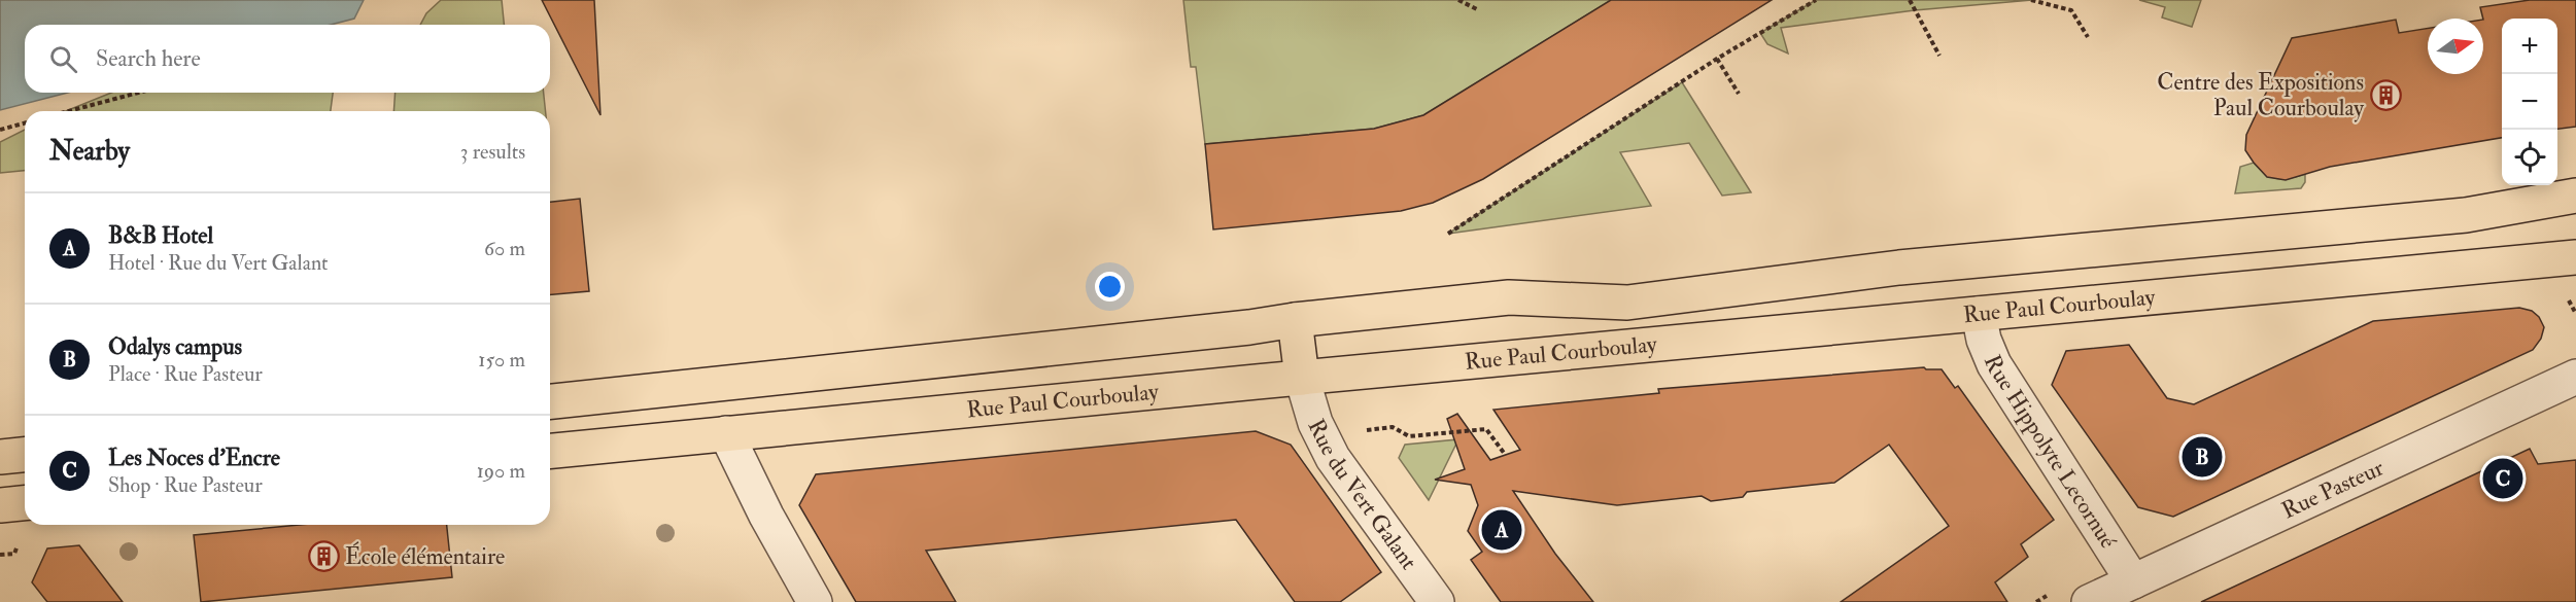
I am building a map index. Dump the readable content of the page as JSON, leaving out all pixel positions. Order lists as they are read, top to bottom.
{
  "streets": {
    "main road": ["Rue Paul Courboulay"],
    "street": ["Rue Hippolyte Lecornué", "Rue Pasteur", "Rue du Vert Galant"]
  },
  "crossings": [
    ["Rue Paul Courboulay", "Rue Hippolyte Lecornué"],
    ["Rue Paul Courboulay", "Rue du Vert Galant"],
    ["Rue Hippolyte Lecornué", "Rue Pasteur"]
  ],
  "places": {
    "building": ["Centre des Expositions Paul Courboulay", "École élémentaire"]
  },
  "north": "right",
  "page": {
    "map_buttons": ["+", "−"],
    "search": "Search here",
    "heading": ["Nearby", "3 results"],
    "list": [
      {
        "mark": "A",
        "name": "B&B Hotel",
        "note": "Hotel · Rue du Vert Galant",
        "value": "60 m"
      },
      {
        "mark": "B",
        "name": "Odalys campus",
        "note": "Place · Rue Pasteur",
        "value": "150 m"
      },
      {
        "mark": "C",
        "name": "Les Noces d'Encre",
        "note": "Shop · Rue Pasteur",
        "value": "190 m"
      }
    ],
    "pins": ["B", "C", "A"]
  }
}
